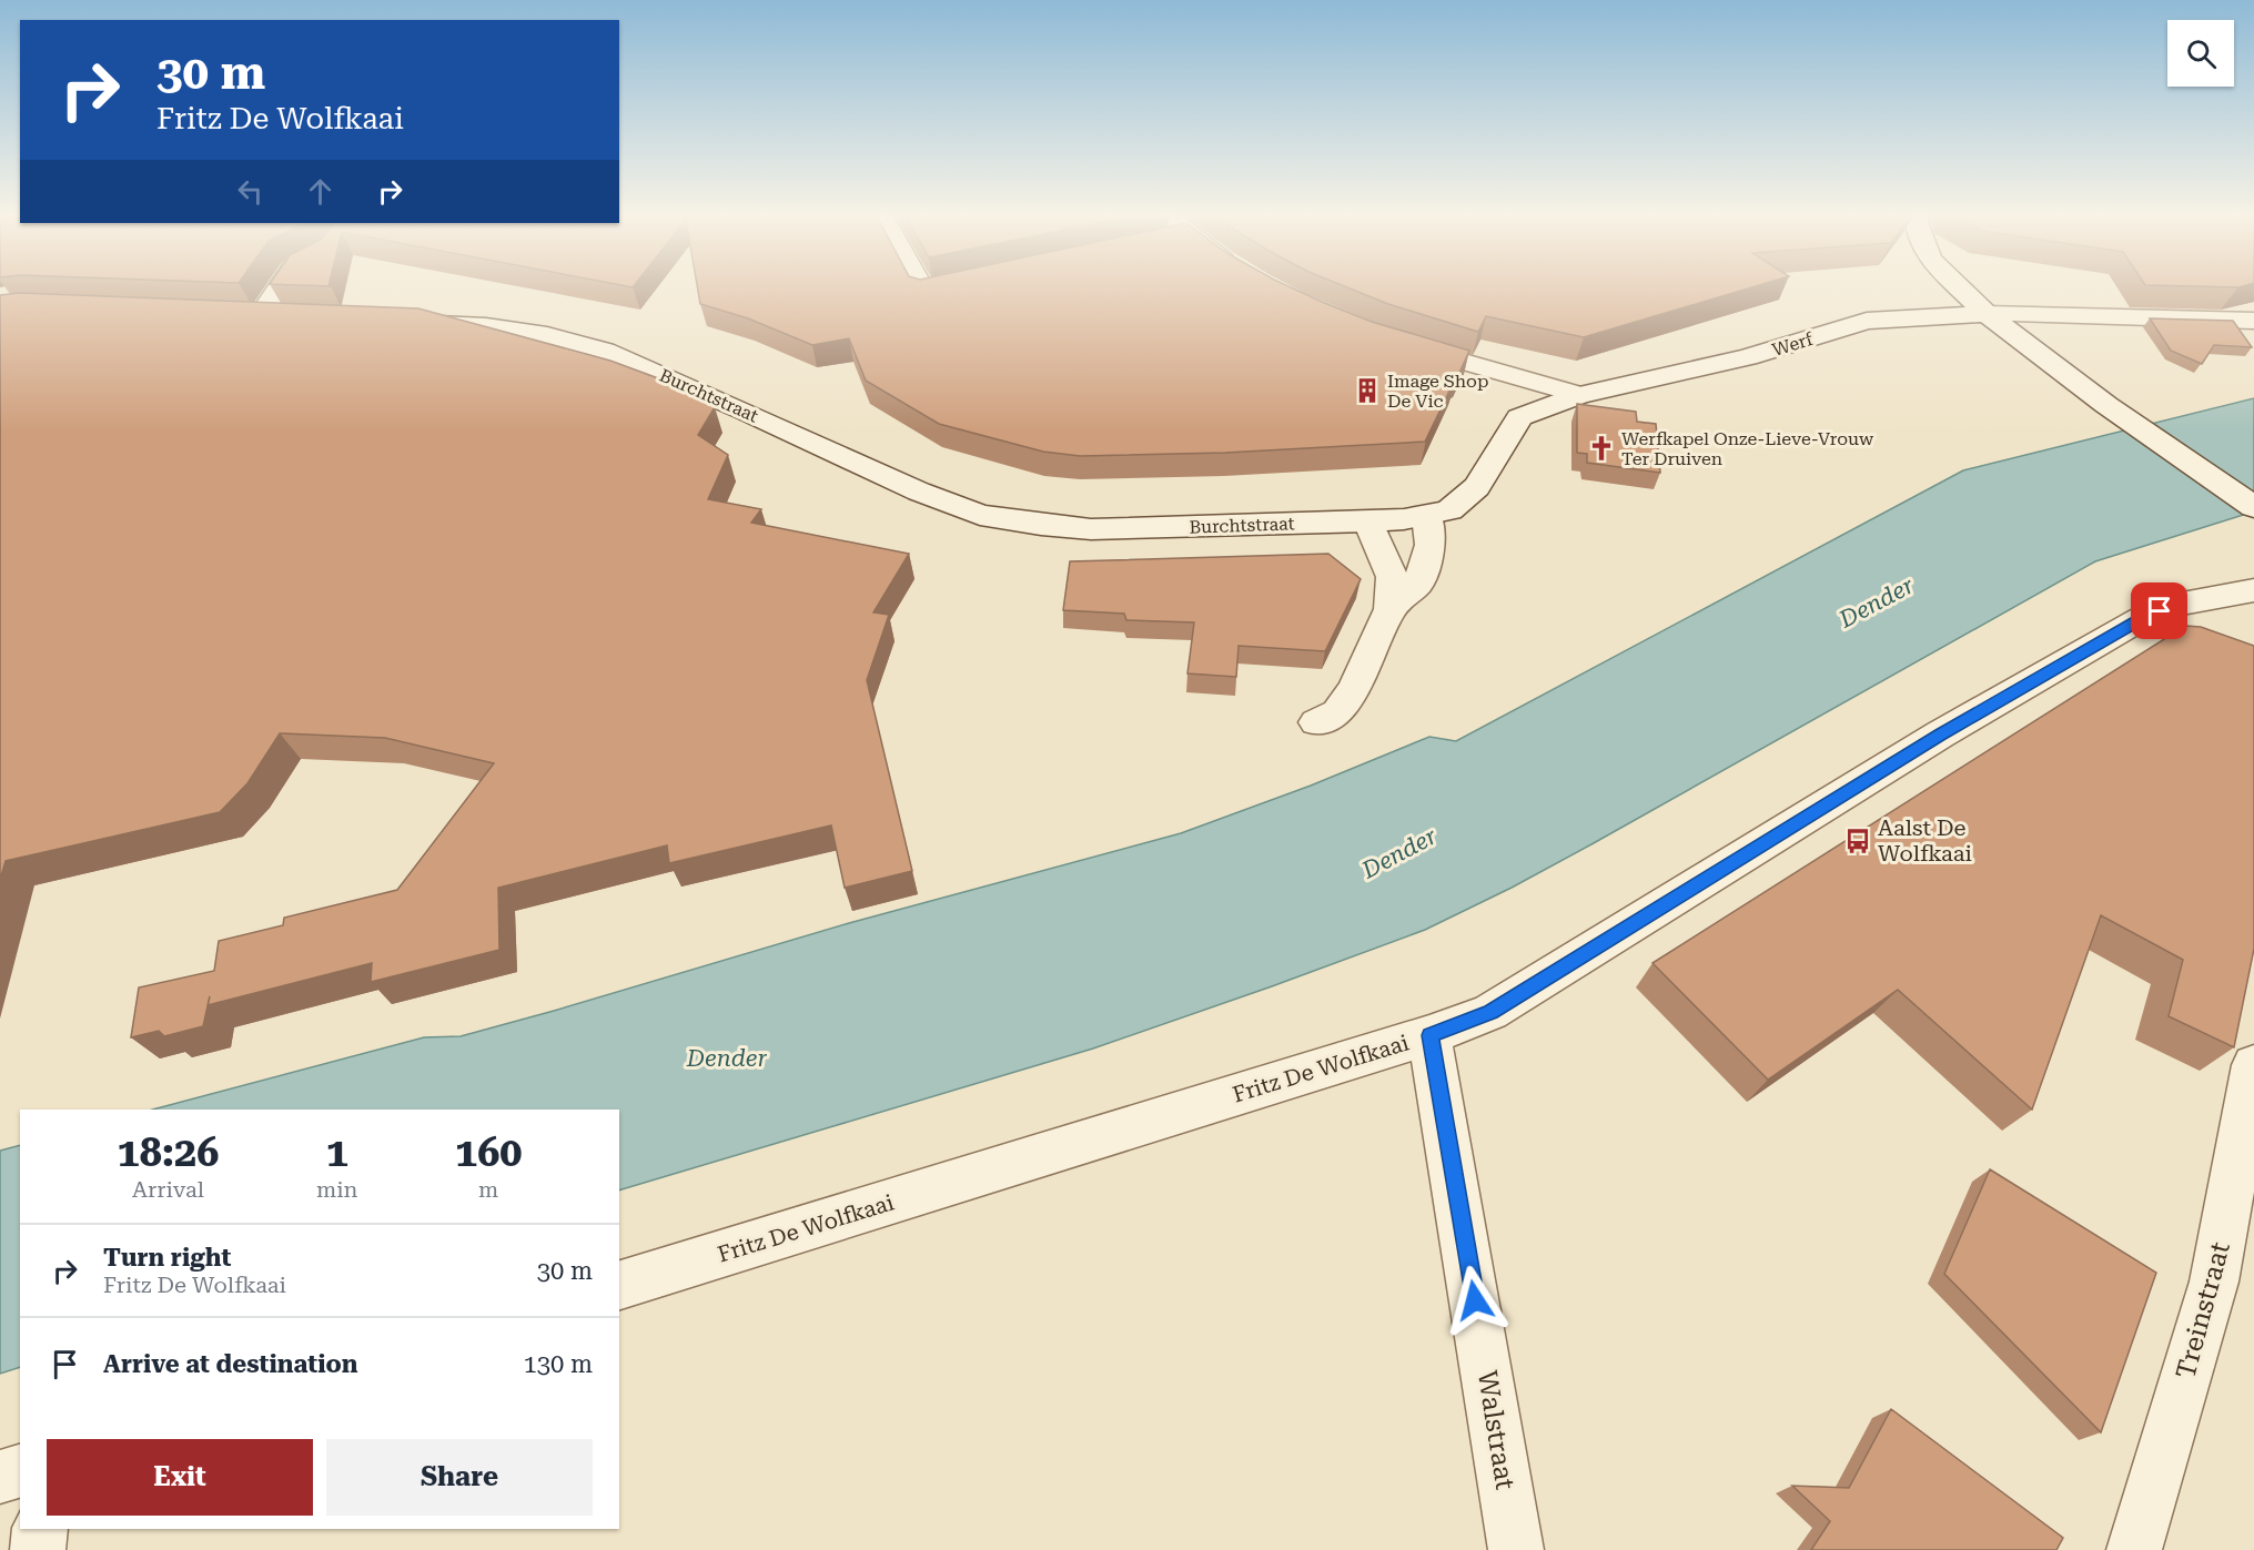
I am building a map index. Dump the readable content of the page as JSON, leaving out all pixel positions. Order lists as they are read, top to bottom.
{
  "streets": {
    "street": [
      "Werf",
      "Burchtstraat",
      "Fritz De Wolfkaai",
      "Treinstraat",
      "Walstraat"
    ]
  },
  "crossings": [
    ["Werf", "Burchtstraat"],
    ["Fritz De Wolfkaai", "Walstraat"]
  ],
  "water": ["Dender"],
  "places": {
    "building": ["Image Shop De Vic"],
    "church": ["Werfkapel Onze-Lieve-Vrouw Ter Druiven"],
    "bus stop": ["Aalst De Wolfkaai"]
  },
  "page": {
    "turn": ["30 m", "Fritz De Wolfkaai"],
    "eta": [
      "18:26",
      "Arrival",
      "1",
      "min",
      "160",
      "m"
    ],
    "list": [
      {
        "name": "Turn right",
        "note": "Fritz De Wolfkaai",
        "value": "30 m"
      },
      {
        "name": "Arrive at destination",
        "value": "130 m"
      }
    ],
    "buttons": ["Exit", "Share"]
  }
}
